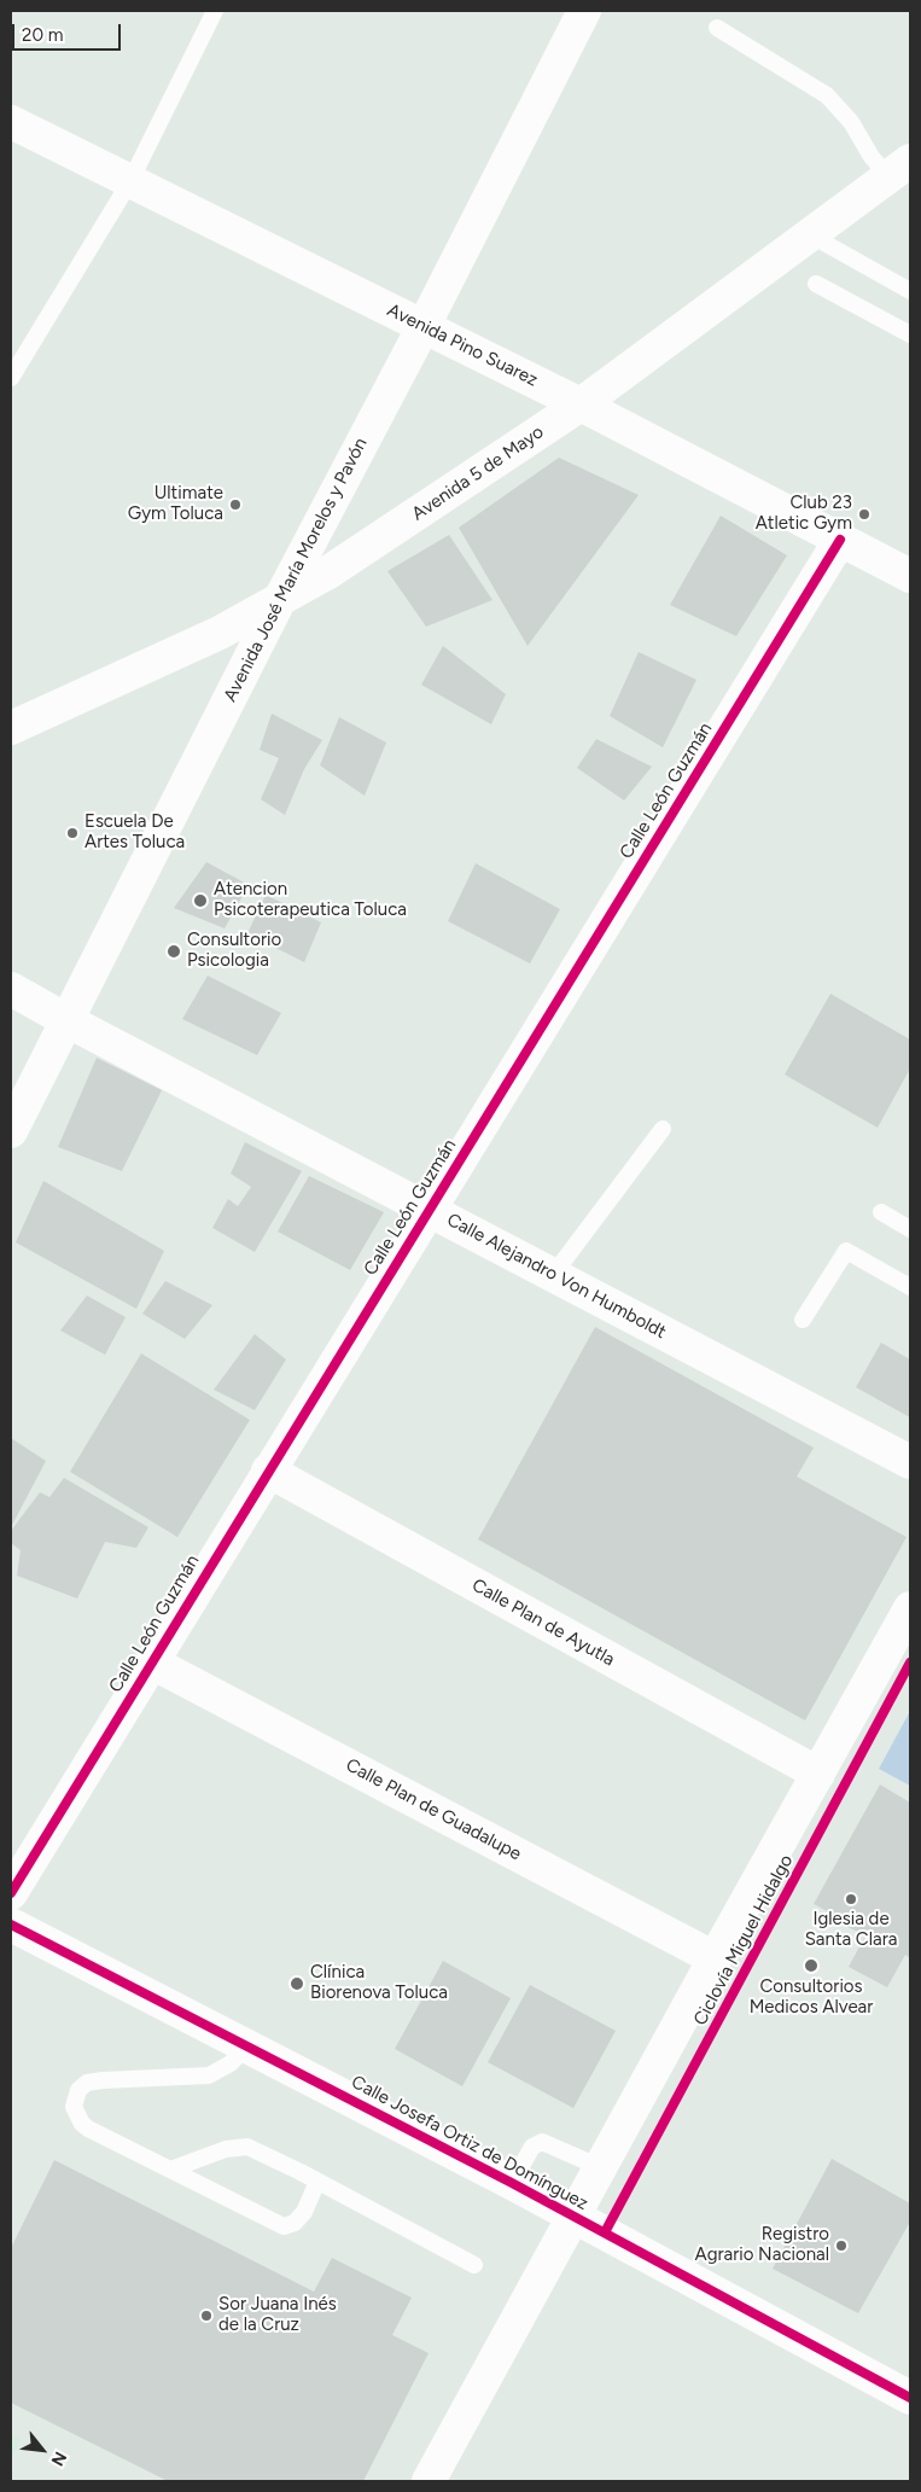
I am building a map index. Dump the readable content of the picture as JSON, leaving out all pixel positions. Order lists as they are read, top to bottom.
{
  "streets": {
    "street": [
      "Avenida Pino Suarez",
      "Avenida 5 de Mayo",
      "Avenida José María Morelos y Pavón",
      "Calle León Guzmán",
      "Calle Alejandro Von Humboldt",
      "Calle Plan de Ayutla",
      "Calle Plan de Guadalupe",
      "Calle Josefa Ortiz de Domínguez"
    ],
    "cycle path": ["Ciclovía Miguel Hidalgo"]
  },
  "crossings": [
    ["Avenida Pino Suarez", "Avenida 5 de Mayo"],
    ["Avenida Pino Suarez", "Avenida José María Morelos y Pavón"],
    ["Avenida Pino Suarez", "Calle León Guzmán"],
    ["Avenida 5 de Mayo", "Avenida José María Morelos y Pavón"],
    ["Avenida José María Morelos y Pavón", "Calle Alejandro Von Humboldt"],
    ["Calle León Guzmán", "Calle Alejandro Von Humboldt"],
    ["Calle León Guzmán", "Calle Plan de Ayutla"],
    ["Calle León Guzmán", "Calle Plan de Guadalupe"]
  ],
  "places": [
    "Ultimate Gym Toluca",
    "Club 23 Atletic Gym",
    "Escuela De Artes Toluca",
    "Atencion Psicoterapeutica Toluca",
    "Consultorio Psicologia",
    "Iglesia de Santa Clara",
    "Consultorios Medicos Alvear",
    "Clínica Biorenova Toluca",
    "Registro Agrario Nacional",
    "Sor Juana Inés de la Cruz"
  ],
  "scale_bar": "20 m",
  "north": "bottom right"
}
